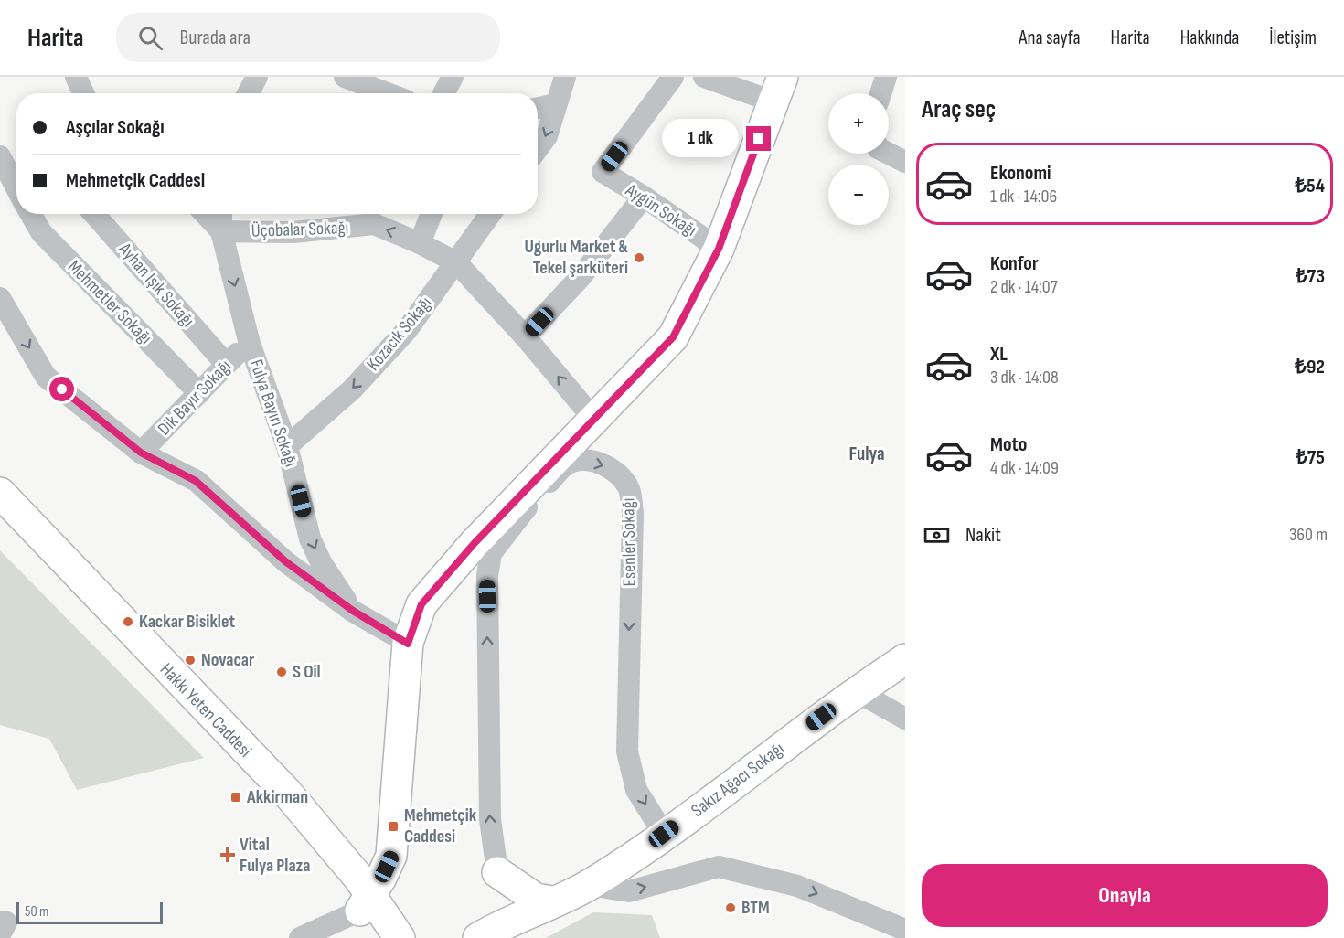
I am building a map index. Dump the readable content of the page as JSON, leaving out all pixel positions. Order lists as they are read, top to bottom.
{
  "streets": {
    "street": [
      "Aygün Sokağı",
      "Üçobalar Sokağı",
      "Ayhan Işık Sokağı",
      "Mehmetler Sokağı",
      "Kozacık Sokağı",
      "Dik Bayır Sokağı",
      "Fulya Bayırı Sokağı",
      "Esenler Sokağı",
      "Hakkı Yeten Caddesi",
      "Sakız Ağacı Sokağı"
    ]
  },
  "crossings": [
    ["Üçobalar Sokağı", "Kozacık Sokağı"],
    ["Üçobalar Sokağı", "Fulya Bayırı Sokağı"],
    ["Ayhan Işık Sokağı", "Dik Bayır Sokağı"],
    ["Mehmetler Sokağı", "Dik Bayır Sokağı"],
    ["Kozacık Sokağı", "Fulya Bayırı Sokağı"],
    ["Dik Bayır Sokağı", "Fulya Bayırı Sokağı"],
    ["Esenler Sokağı", "Sakız Ağacı Sokağı"]
  ],
  "one_way": ["Üçobalar Sokağı", "Kozacık Sokağı", "Fulya Bayırı Sokağı"],
  "districts": ["Fulya"],
  "places": {
    "other": [
      "Ugurlu Market & Tekel şarküteri",
      "Kackar Bisiklet",
      "Novacar",
      "S Oil",
      "BTM"
    ],
    "transit": ["Akkirman", "Mehmetçik Caddesi"],
    "health": ["Vital Fulya Plaza"]
  },
  "scale_bar": "50 m",
  "page": {
    "header": "Harita",
    "search": "Burada ara",
    "nav": [
      "Ana sayfa",
      "Harita",
      "Hakkında",
      "İletişim"
    ],
    "heading": "Araç seç",
    "map_buttons": ["+", "−"],
    "banner": ["Aşçılar Sokağı", "Mehmetçik Caddesi"],
    "bubble": "1 dk",
    "list": [
      {
        "name": "Ekonomi",
        "note": "1 dk · 14:06",
        "value": "₺54"
      },
      {
        "name": "Konfor",
        "note": "2 dk · 14:07",
        "value": "₺73"
      },
      {
        "name": "XL",
        "note": "3 dk · 14:08",
        "value": "₺92"
      },
      {
        "name": "Moto",
        "note": "4 dk · 14:09",
        "value": "₺75"
      }
    ],
    "pay": ["Nakit", "360 m"],
    "buttons": "Onayla",
    "scale": "50 m"
  }
}
